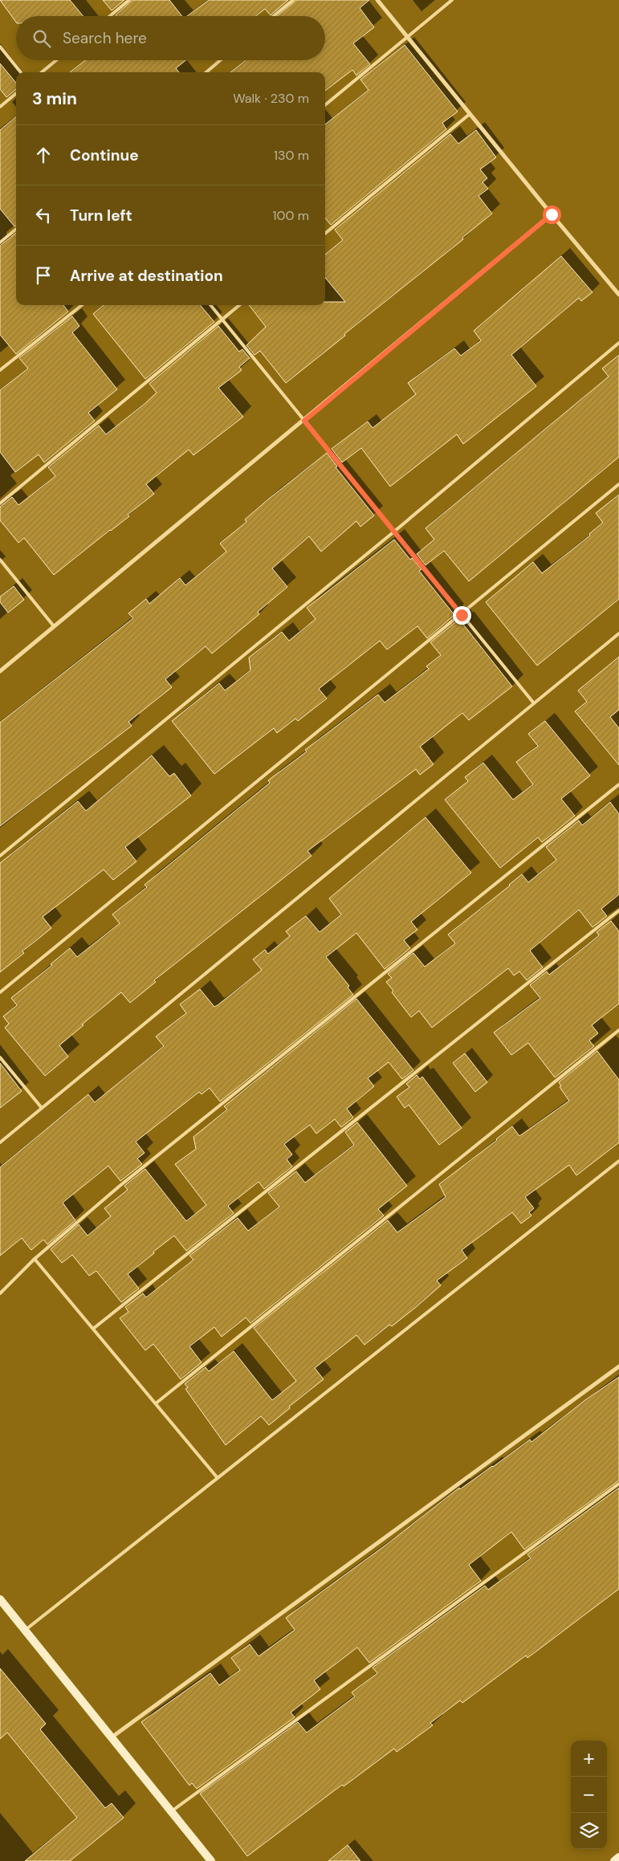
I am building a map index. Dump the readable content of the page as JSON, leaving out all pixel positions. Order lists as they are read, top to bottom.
{
  "page": {
    "search": "Search here",
    "heading": ["3 min", "Walk · 230 m"],
    "list": [
      ["Continue", "130 m"],
      ["Turn left", "100 m"],
      "Arrive at destination"
    ],
    "map_buttons": ["+", "−"]
  }
}
